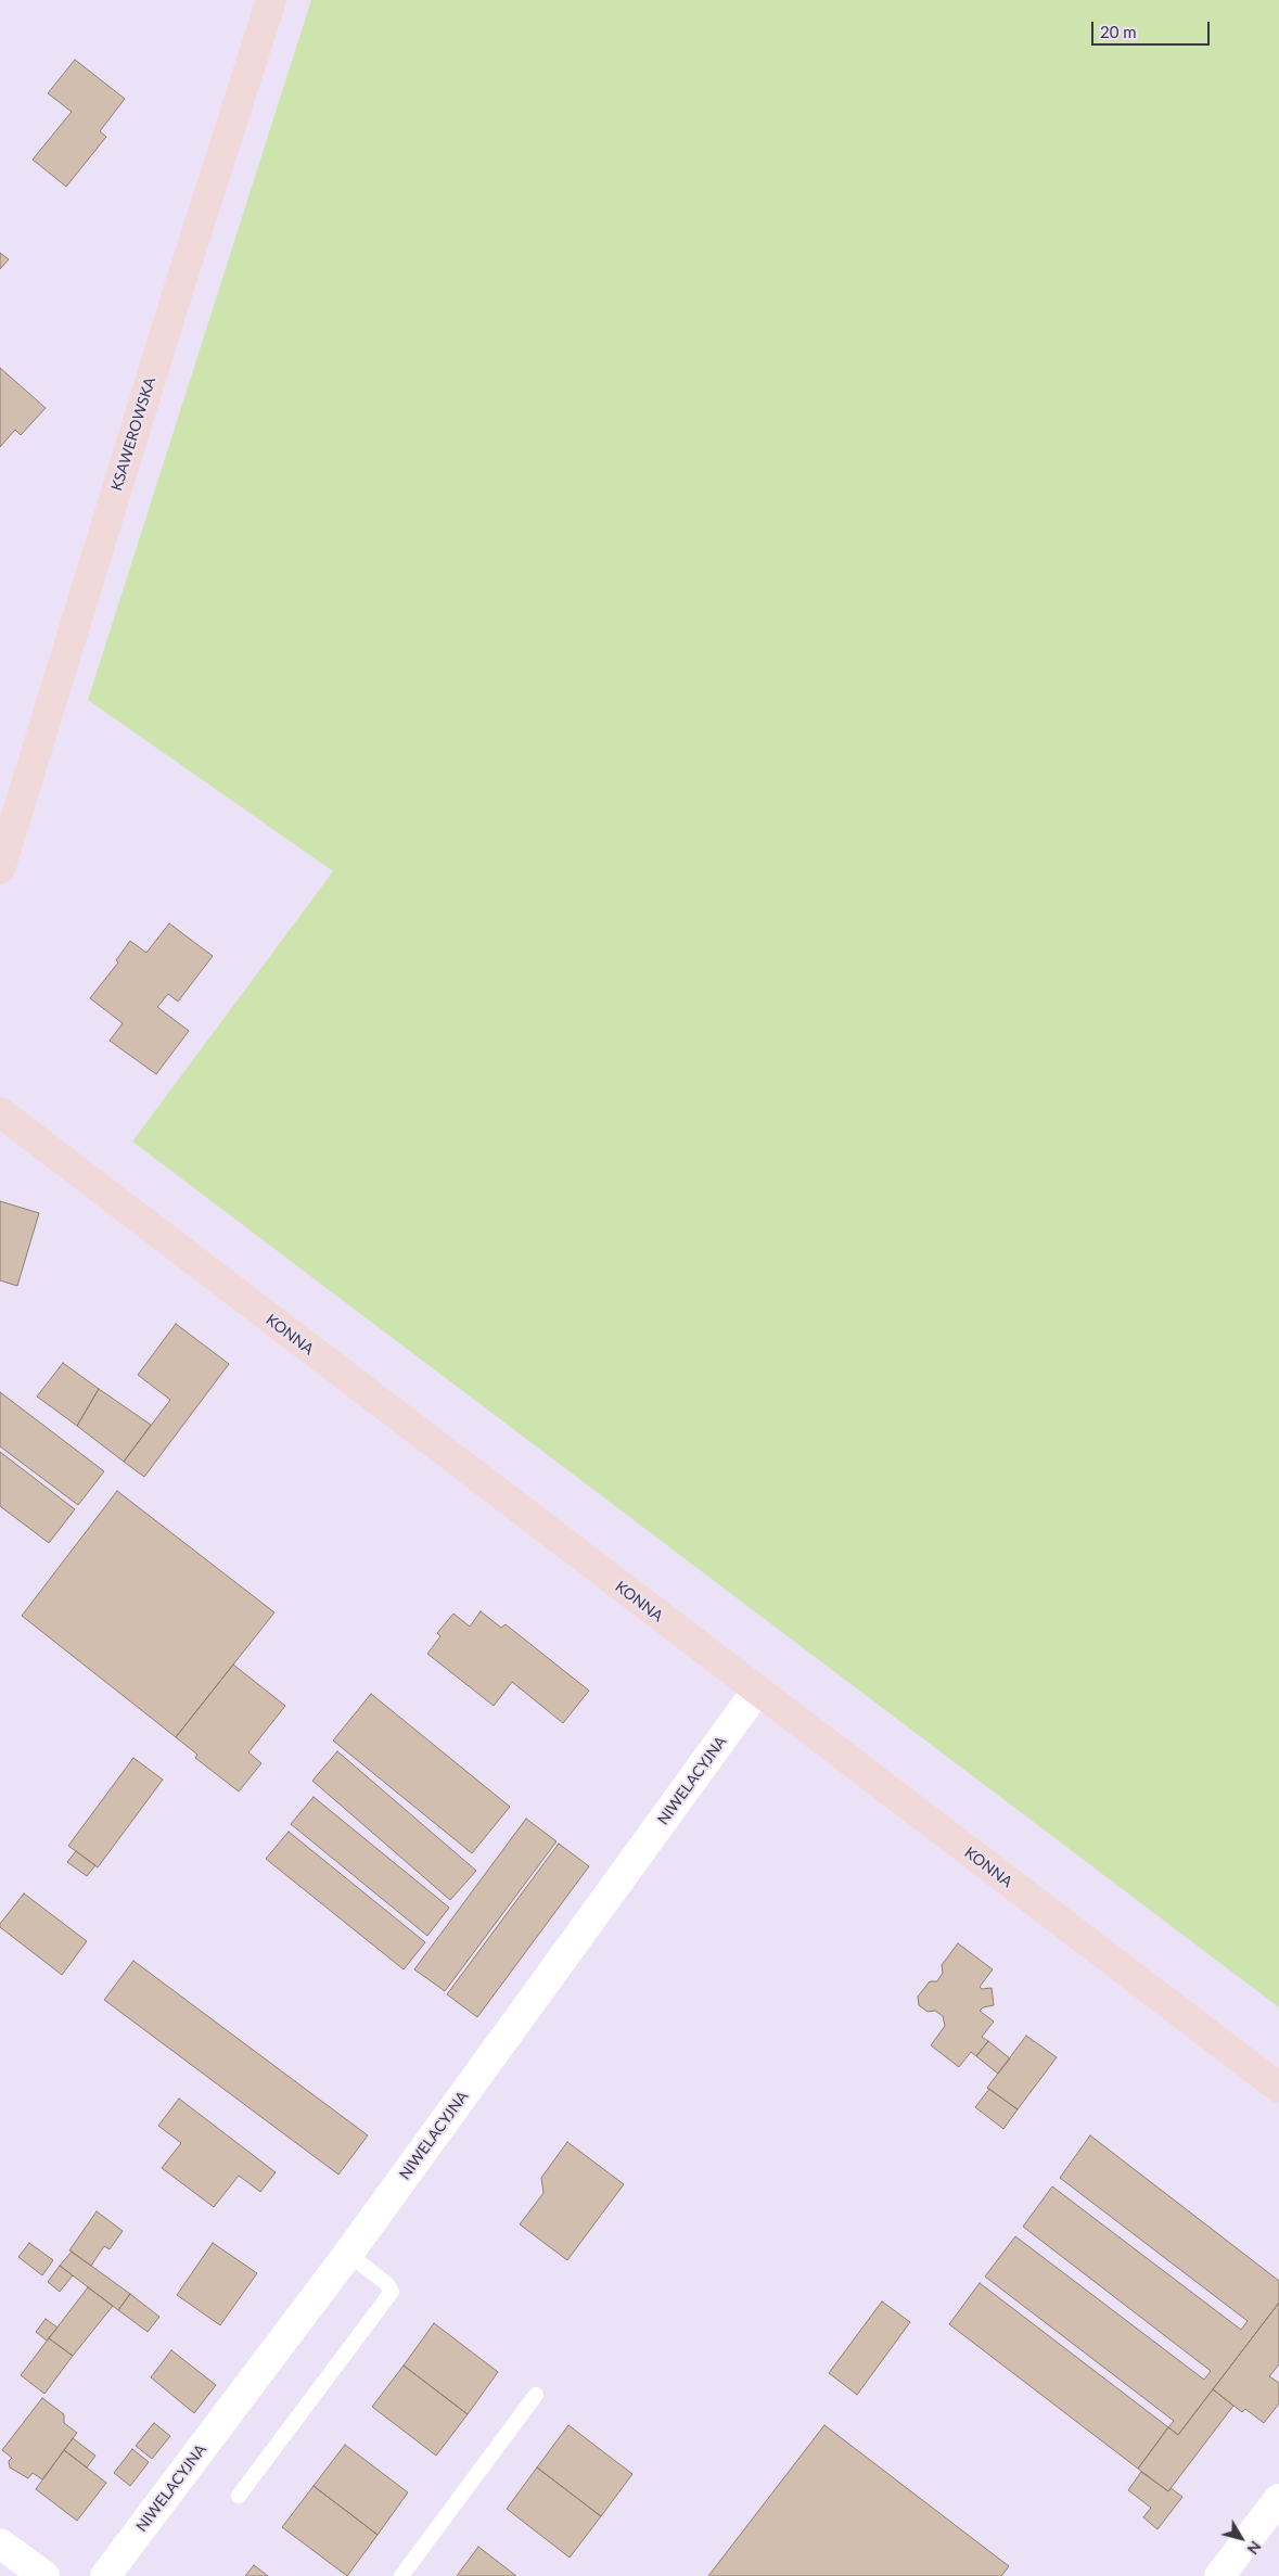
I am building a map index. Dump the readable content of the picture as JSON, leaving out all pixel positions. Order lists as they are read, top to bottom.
{
  "streets": {
    "street": ["KSAWEROWSKA", "KONNA", "NIWELACYJNA"]
  },
  "crossings": [
    ["KONNA", "NIWELACYJNA"]
  ],
  "scale_bar": "20 m",
  "north": "bottom right"
}
